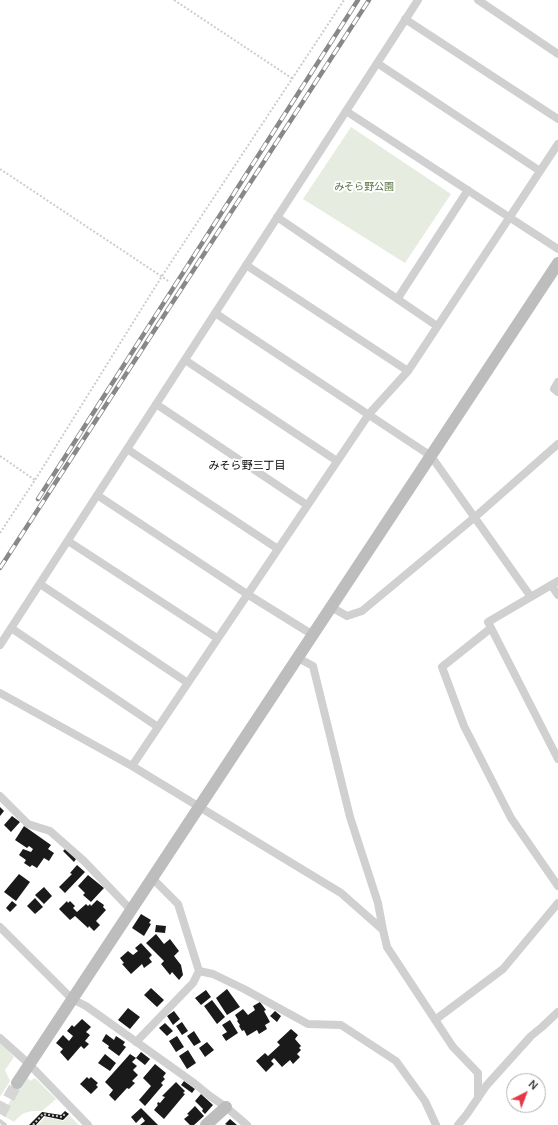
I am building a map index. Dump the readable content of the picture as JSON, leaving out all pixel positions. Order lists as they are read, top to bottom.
{
  "districts": ["みそら野三丁目"],
  "parks": ["みそら野公園"],
  "north": "top right"
}
